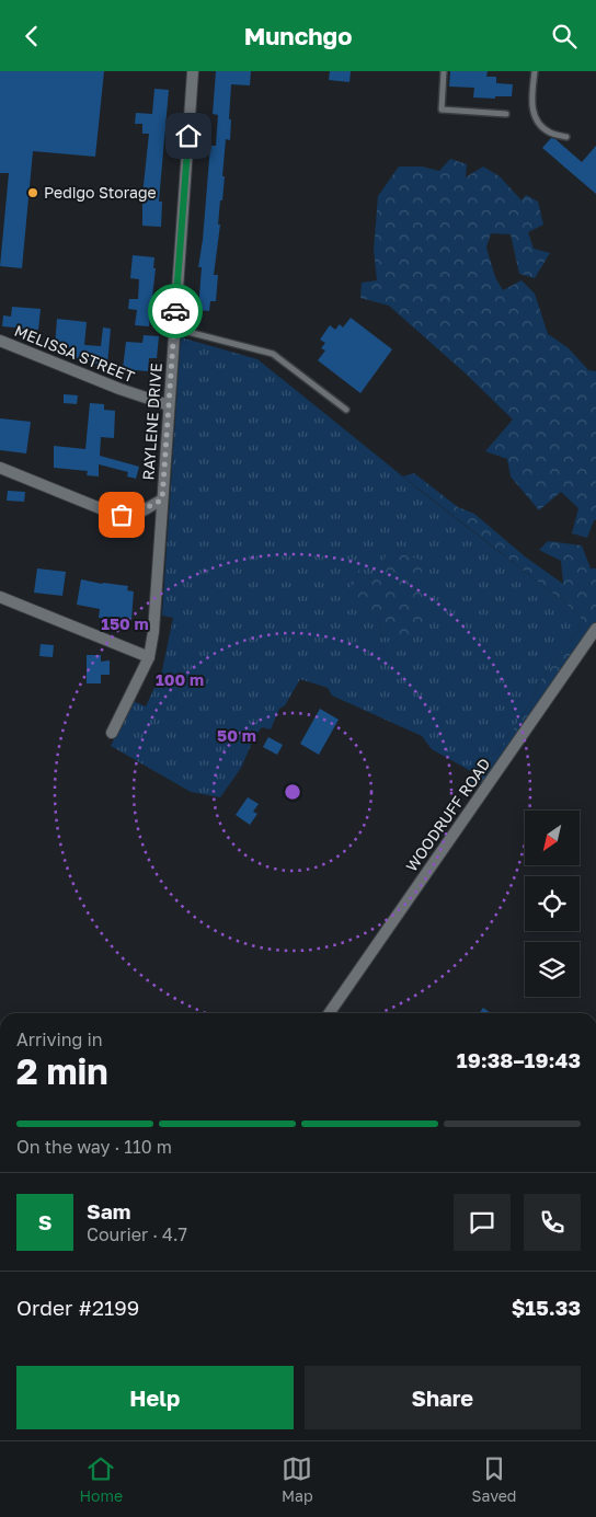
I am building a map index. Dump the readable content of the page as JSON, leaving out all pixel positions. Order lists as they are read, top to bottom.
{
  "streets": {
    "street": ["MELISSA STREET", "RAYLENE DRIVE", "WOODRUFF ROAD"]
  },
  "crossings": [
    ["MELISSA STREET", "RAYLENE DRIVE"]
  ],
  "places": ["Pedigo Storage"],
  "north": "bottom left",
  "page": {
    "header": "Munchgo",
    "heading": ["2 min", "Arriving in", "19:38–19:43"],
    "panel": [
      "Sam",
      "Courier · 4.7",
      "Order #2199",
      "$15.33"
    ],
    "bar": "On the way · 110 m",
    "round": "S",
    "buttons": ["Help", "Share"],
    "tabs": ["Home", "Map", "Saved"]
  },
  "rings": ["150 m", "100 m", "50 m"]
}
